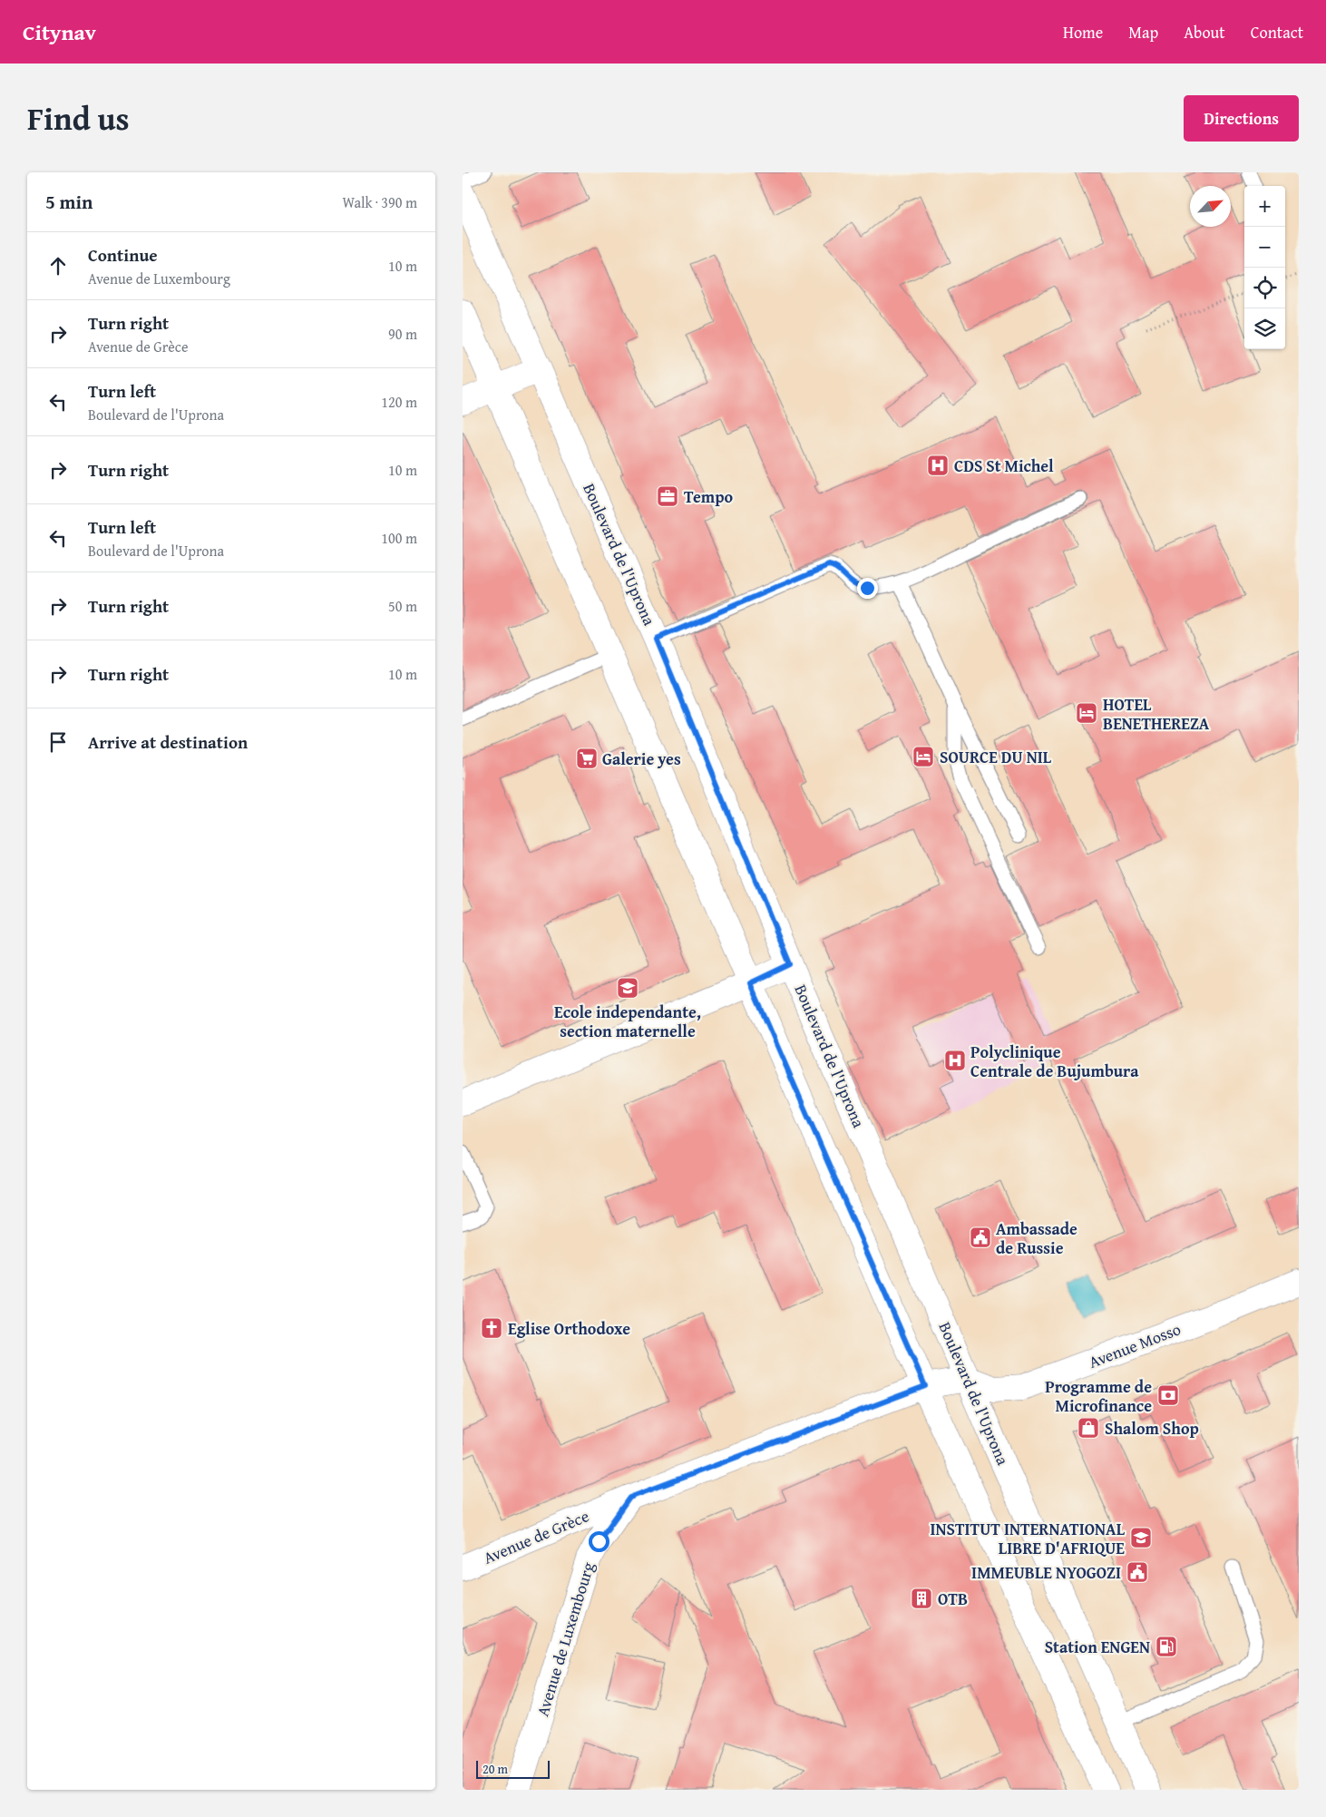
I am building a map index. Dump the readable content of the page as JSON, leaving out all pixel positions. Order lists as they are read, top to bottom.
{
  "streets": {
    "street": [
      "Boulevard de l'Uprona",
      "Avenue Mosso",
      "Avenue de Grèce",
      "Avenue de Luxembourg"
    ]
  },
  "crossings": [
    ["Boulevard de l'Uprona", "Avenue Mosso"],
    ["Boulevard de l'Uprona", "Avenue de Grèce"],
    ["Avenue Mosso", "Avenue de Grèce"],
    ["Avenue de Grèce", "Avenue de Luxembourg"]
  ],
  "places": {
    "hospital": ["CDS St Michel", "Polyclinique Centrale de Bujumbura"],
    "office": ["Tempo"],
    "hotel": ["HOTEL BENETHEREZA", "SOURCE DU NIL"],
    "supermarket": ["Galerie yes"],
    "school or university": ["Ecole independante, section maternelle", "INSTITUT INTERNATIONAL LIBRE D'AFRIQUE"],
    "public building": ["Ambassade de Russie", "IMMEUBLE NYOGOZI"],
    "church": ["Eglise Orthodoxe"],
    "bank": ["Programme de Microfinance"],
    "shop": ["Shalom Shop"],
    "building": ["OTB"],
    "fuel station": ["Station ENGEN"]
  },
  "scale_bar": "20 m",
  "north": "top right",
  "page": {
    "header": "Citynav",
    "nav": [
      "Home",
      "Map",
      "About",
      "Contact"
    ],
    "title": "Find us",
    "buttons": "Directions",
    "heading": ["5 min", "Walk · 390 m"],
    "map_buttons": ["+", "−"],
    "list": [
      ["Continue", "Avenue de Luxembourg", "10 m"],
      ["Turn right", "Avenue de Grèce", "90 m"],
      ["Turn left", "Boulevard de l'Uprona", "120 m"],
      ["Turn right", "10 m"],
      ["Turn left", "Boulevard de l'Uprona", "100 m"],
      ["Turn right", "50 m"],
      ["Turn right", "10 m"],
      "Arrive at destination"
    ],
    "scale": "20 m"
  }
}
